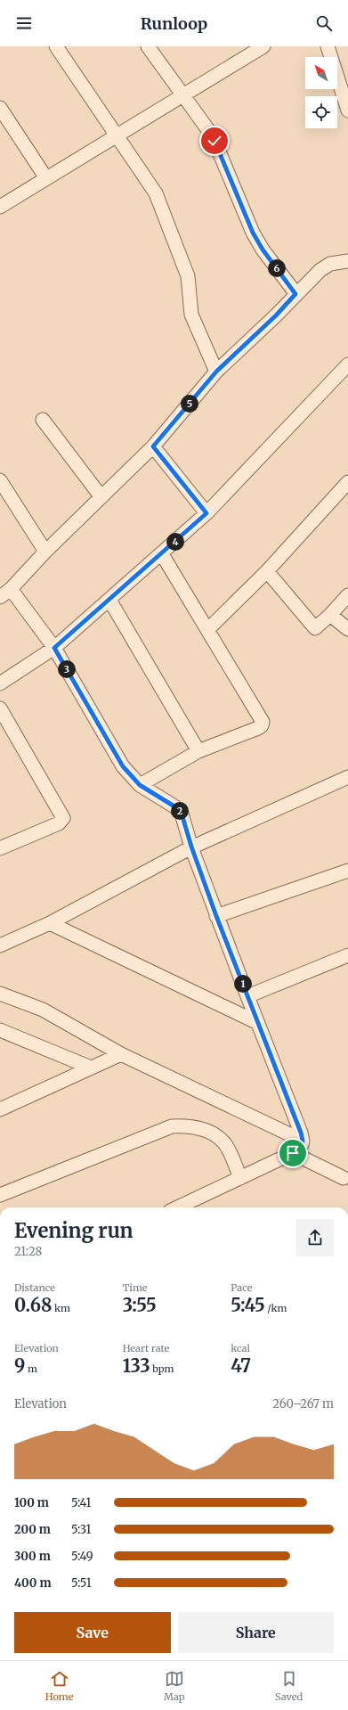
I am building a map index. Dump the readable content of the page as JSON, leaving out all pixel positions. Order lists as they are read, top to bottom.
{
  "north": "top left",
  "page": {
    "header": "Runloop",
    "pins": [
      "6",
      "5",
      "4",
      "3",
      "2",
      "1"
    ],
    "heading": ["Evening run", "21:28"],
    "stats": [
      ["Distance", "0.68 km"],
      ["Time", "3:55"],
      ["Pace", "5:45 /km"],
      ["Elevation", "9 m"],
      ["Heart rate", "133 bpm"],
      ["kcal", "47"]
    ],
    "chart": ["Elevation", "260–267 m"],
    "list": [
      {
        "name": "100 m",
        "note": "5:41"
      },
      {
        "name": "200 m",
        "note": "5:31"
      },
      {
        "name": "300 m",
        "note": "5:49"
      },
      {
        "name": "400 m",
        "note": "5:51"
      }
    ],
    "buttons": ["Save", "Share"],
    "tabs": ["Home", "Map", "Saved"]
  }
}
